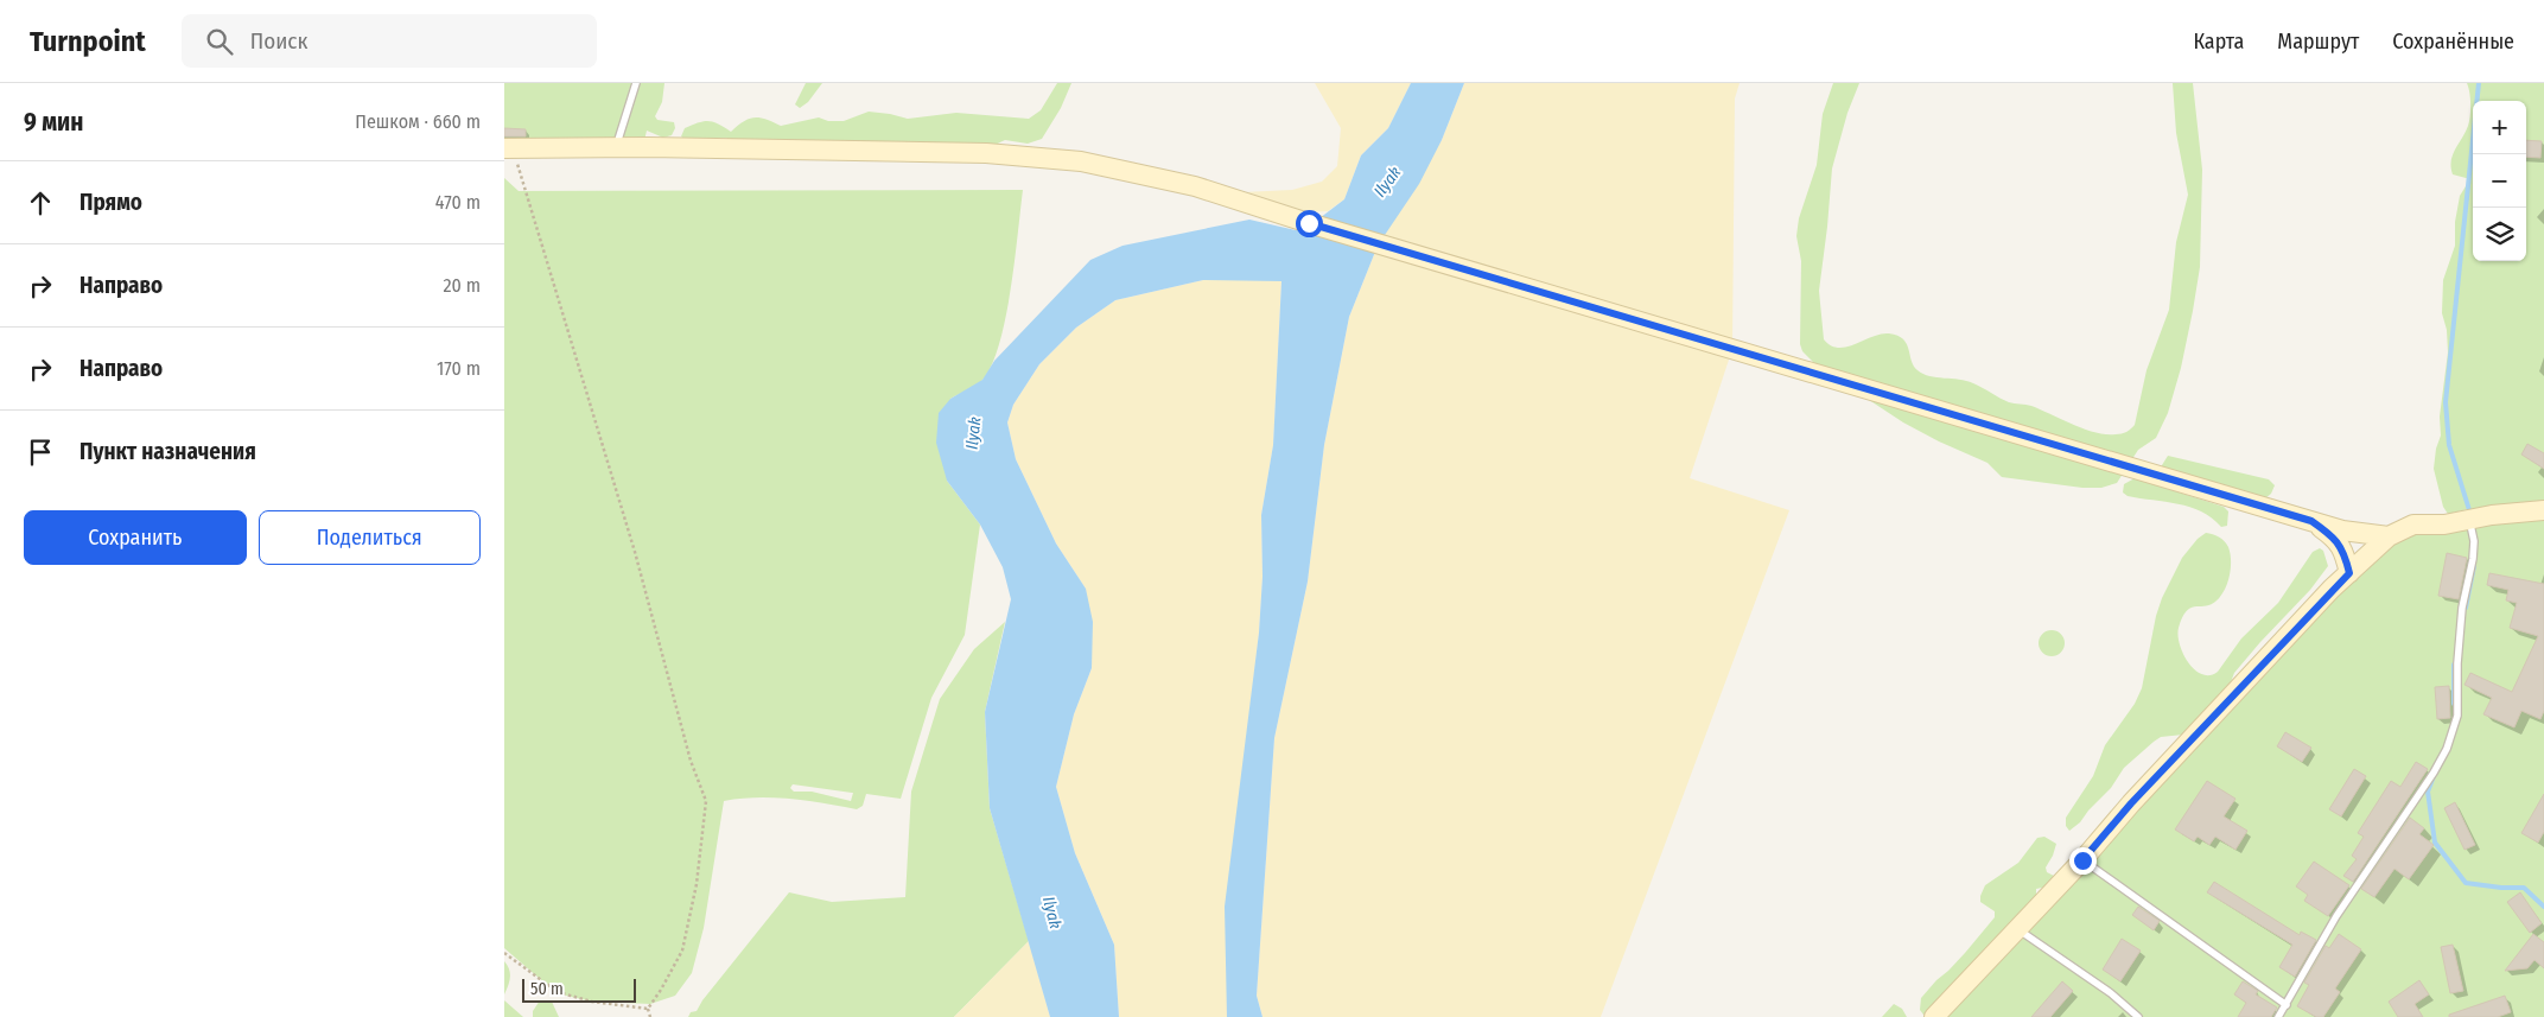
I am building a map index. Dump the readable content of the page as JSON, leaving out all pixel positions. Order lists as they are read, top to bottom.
{
  "water": ["Ilyak"],
  "scale_bar": "50 m",
  "page": {
    "header": "Turnpoint",
    "search": "Поиск",
    "nav": ["Карта", "Маршрут", "Сохранённые"],
    "heading": ["9 мин", "Пешком · 660 m"],
    "map_buttons": ["+", "−"],
    "list": [
      ["Прямо", "470 m"],
      ["Направо", "20 m"],
      ["Направо", "170 m"],
      "Пункт назначения"
    ],
    "buttons": ["Сохранить", "Поделиться"],
    "scale": "50 m"
  }
}
